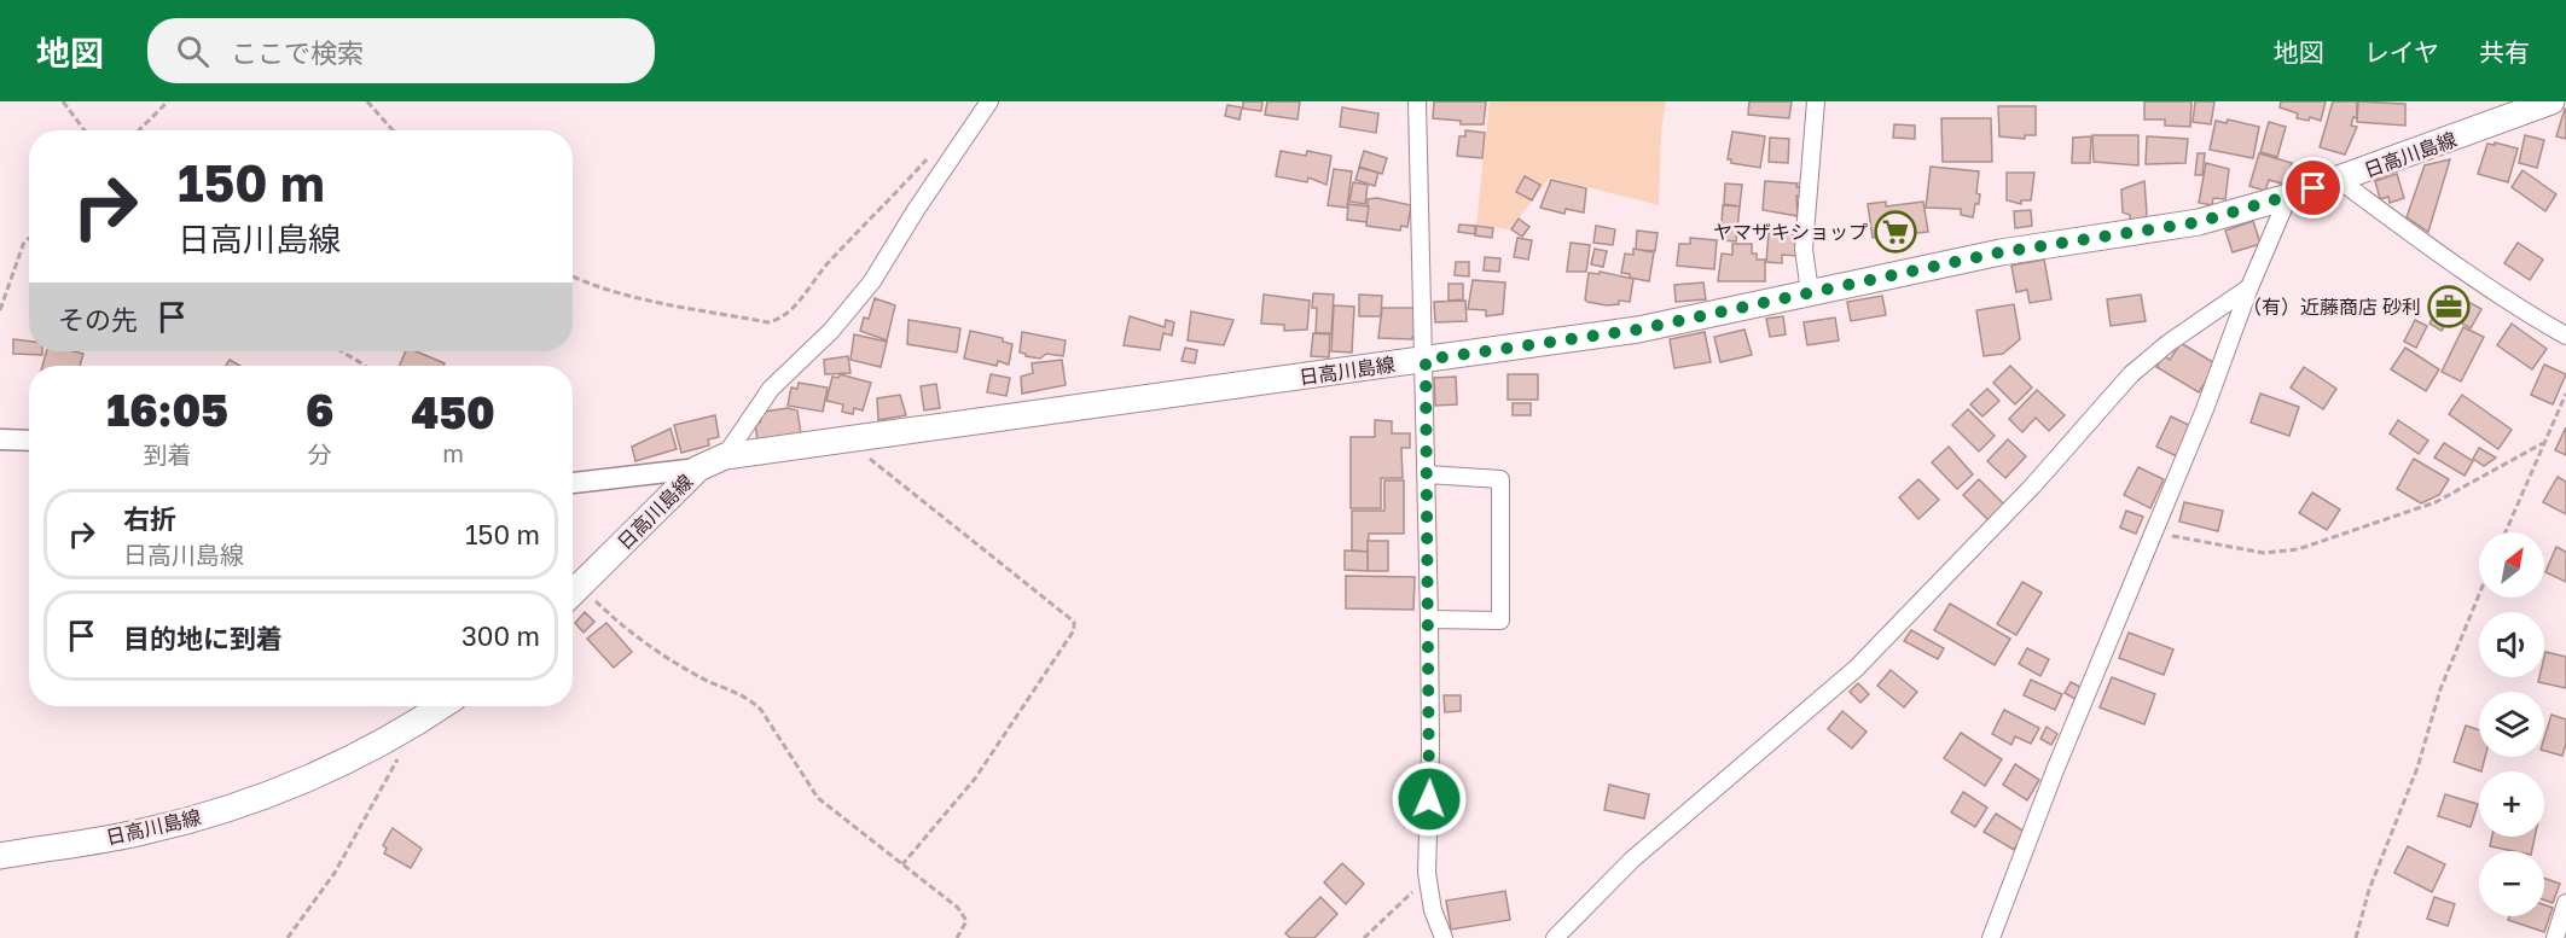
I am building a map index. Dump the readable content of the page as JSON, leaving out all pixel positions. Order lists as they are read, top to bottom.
{
  "streets": {
    "main road": ["日高川島線"]
  },
  "places": {
    "supermarket": ["ヤマザキショップ"],
    "office": ["（有）近藤商店 砂利"]
  },
  "north": "top right",
  "page": {
    "header": "地図",
    "search": "ここで検索",
    "nav": ["地図", "レイヤ", "共有"],
    "turn": ["150 m", "日高川島線"],
    "then": "その先",
    "eta": [
      "16:05",
      "到着",
      "6",
      "分",
      "450",
      "m"
    ],
    "list": [
      {
        "name": "右折",
        "note": "日高川島線",
        "value": "150 m"
      },
      {
        "name": "目的地に到着",
        "value": "300 m"
      }
    ],
    "map_buttons": ["+", "−"]
  }
}
